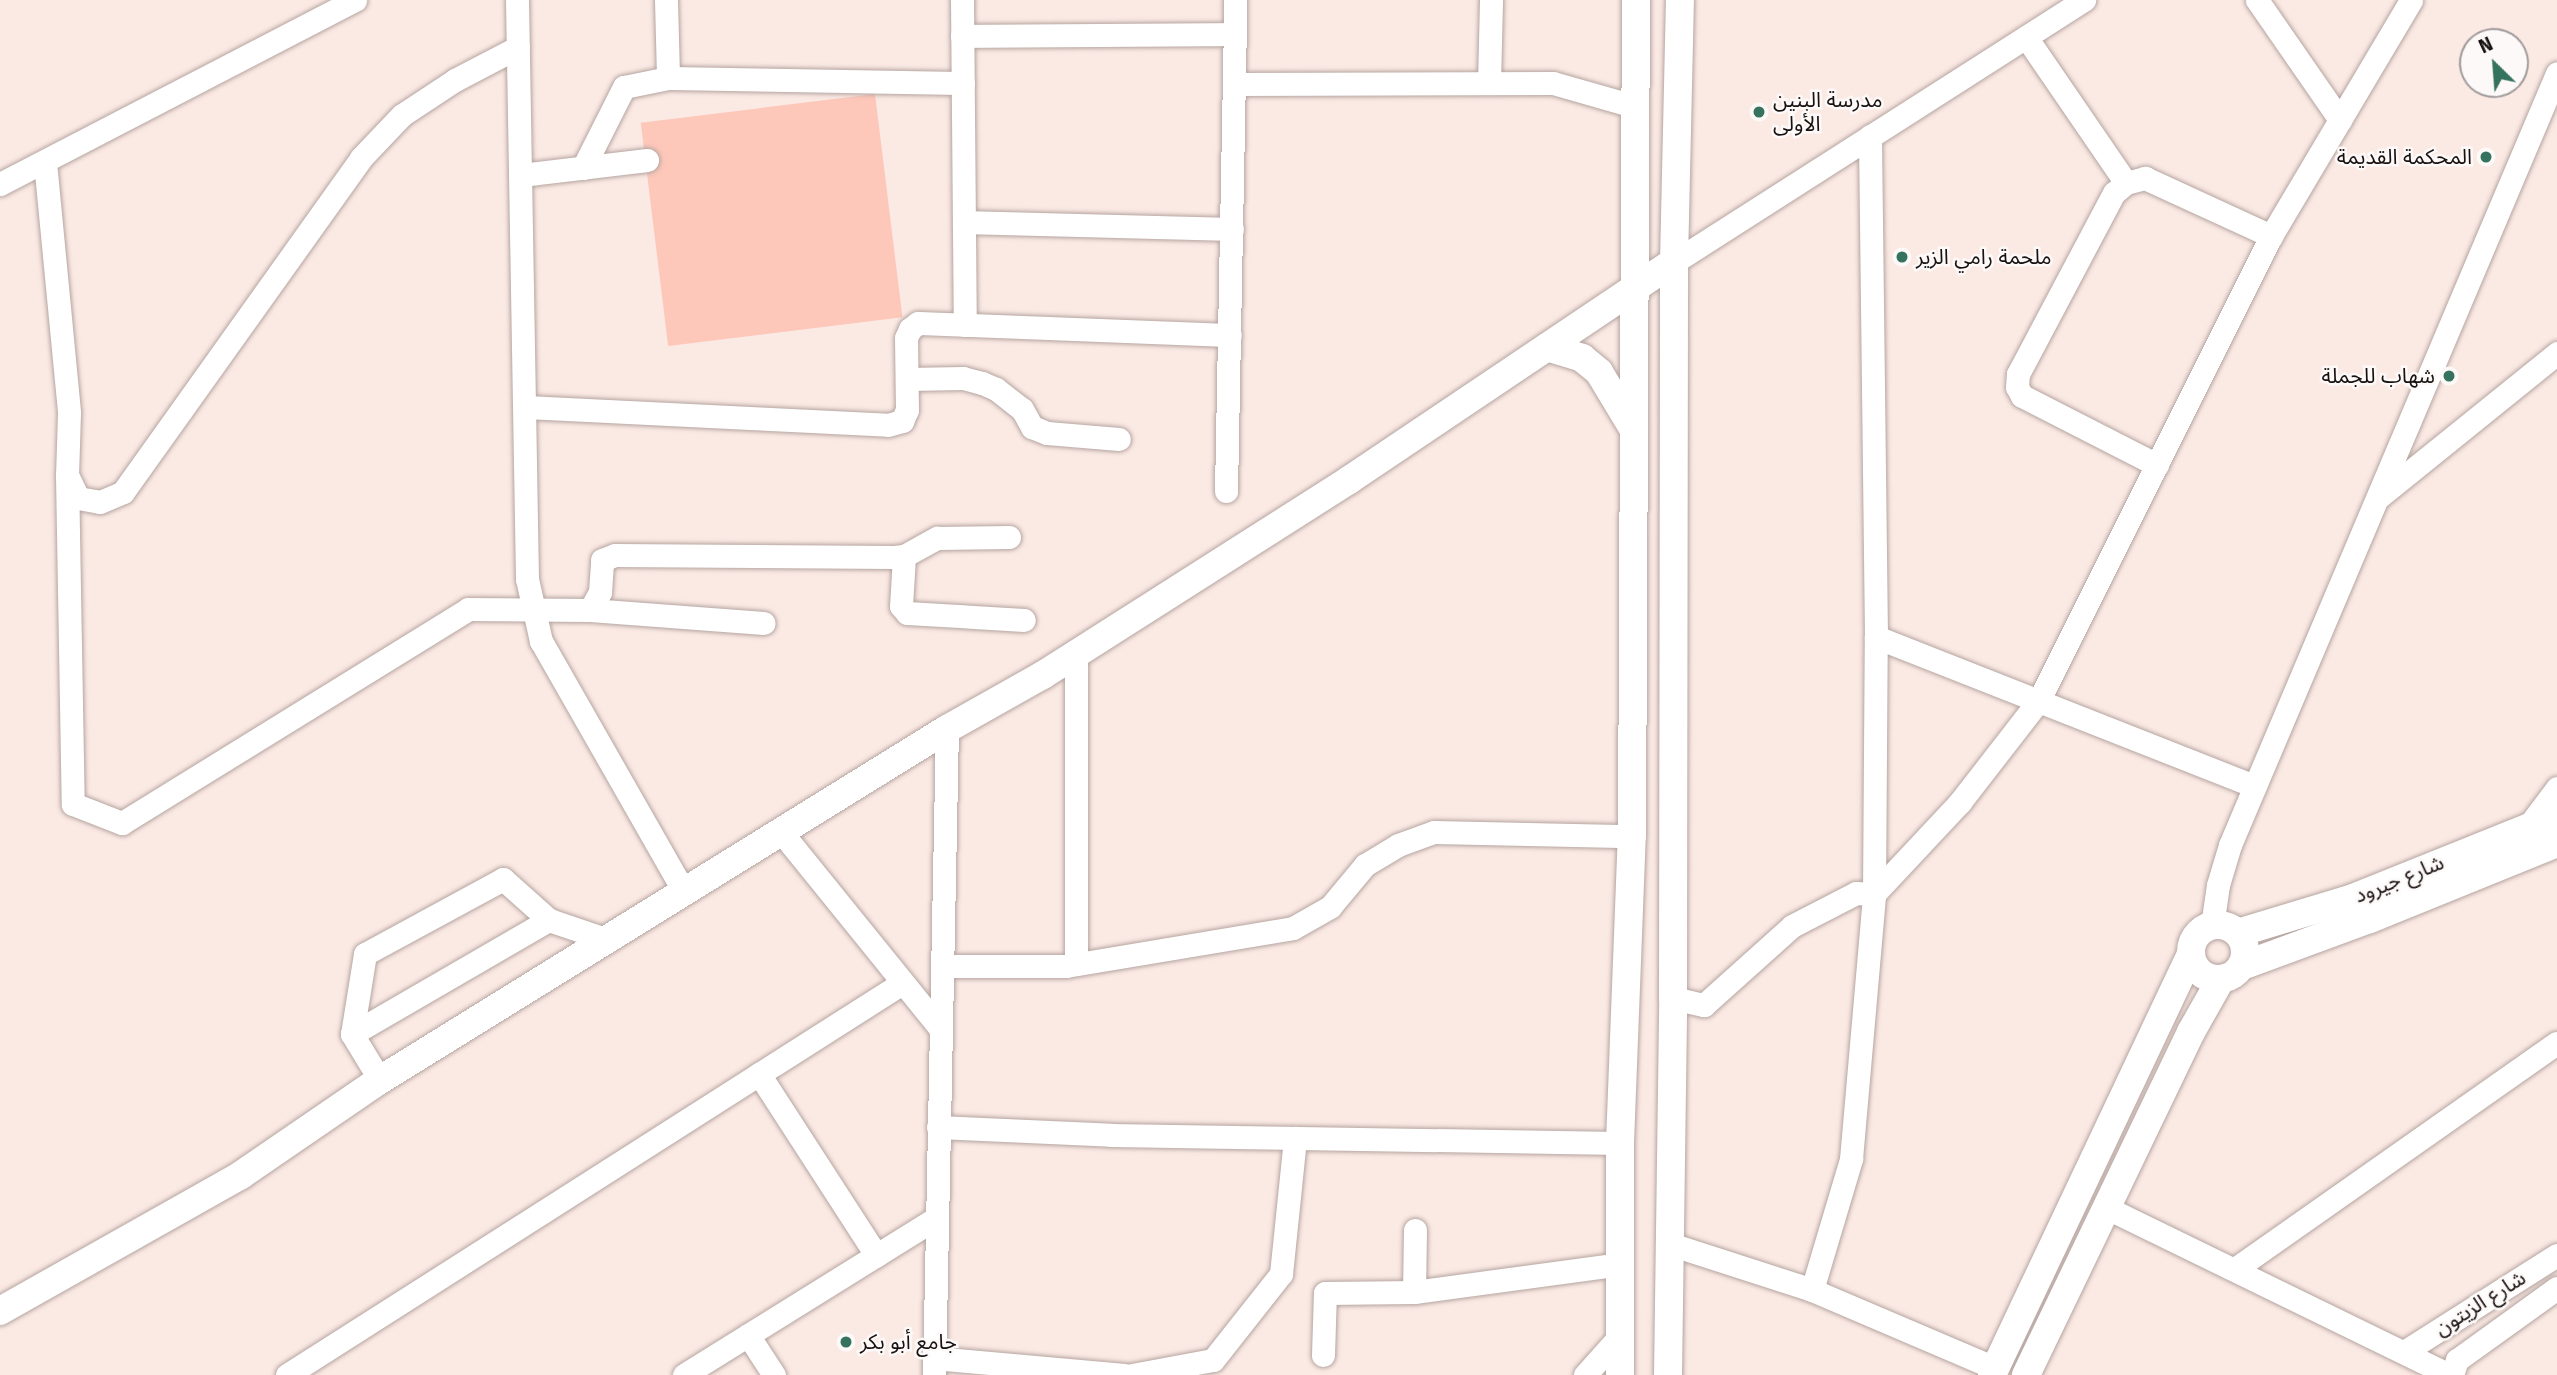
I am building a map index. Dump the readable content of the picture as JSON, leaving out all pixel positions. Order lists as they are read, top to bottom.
{
  "streets": {
    "main road": ["شارع جيرود"],
    "street": ["شارع الزيتون"]
  },
  "places": [
    "مدرسة البنين الأولى",
    "المحكمة القديمة",
    "ملحمة رامي الزير",
    "شهاب للجملة",
    "جامع أبو بكر"
  ],
  "north": "top left"
}
